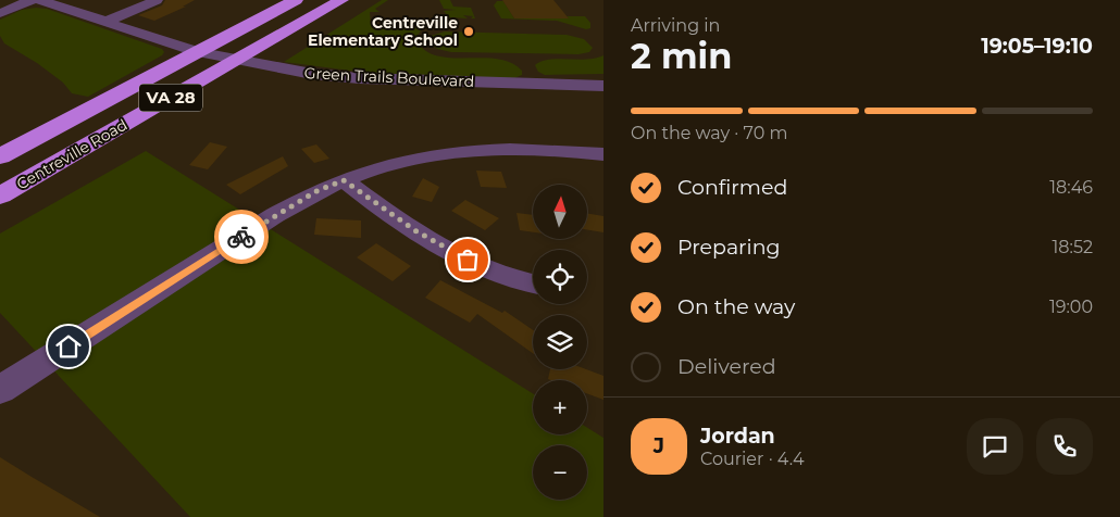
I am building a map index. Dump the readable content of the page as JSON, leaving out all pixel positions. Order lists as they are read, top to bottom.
{
  "streets": {
    "highway": ["VA 28", "Centreville Road"],
    "street": ["Green Trails Boulevard"]
  },
  "crossings": [
    ["Green Trails Boulevard", "Centreville Road"]
  ],
  "places": ["Centreville Elementary School"],
  "north": "top",
  "page": {
    "heading": ["2 min", "Arriving in", "19:05–19:10"],
    "panel": ["Jordan", "Courier · 4.4"],
    "bar": "On the way · 70 m",
    "list": [
      ["Confirmed", "18:46"],
      ["Preparing", "18:52"],
      ["On the way", "19:00"],
      "Delivered"
    ],
    "map_buttons": ["+", "−"],
    "round": "J"
  }
}
